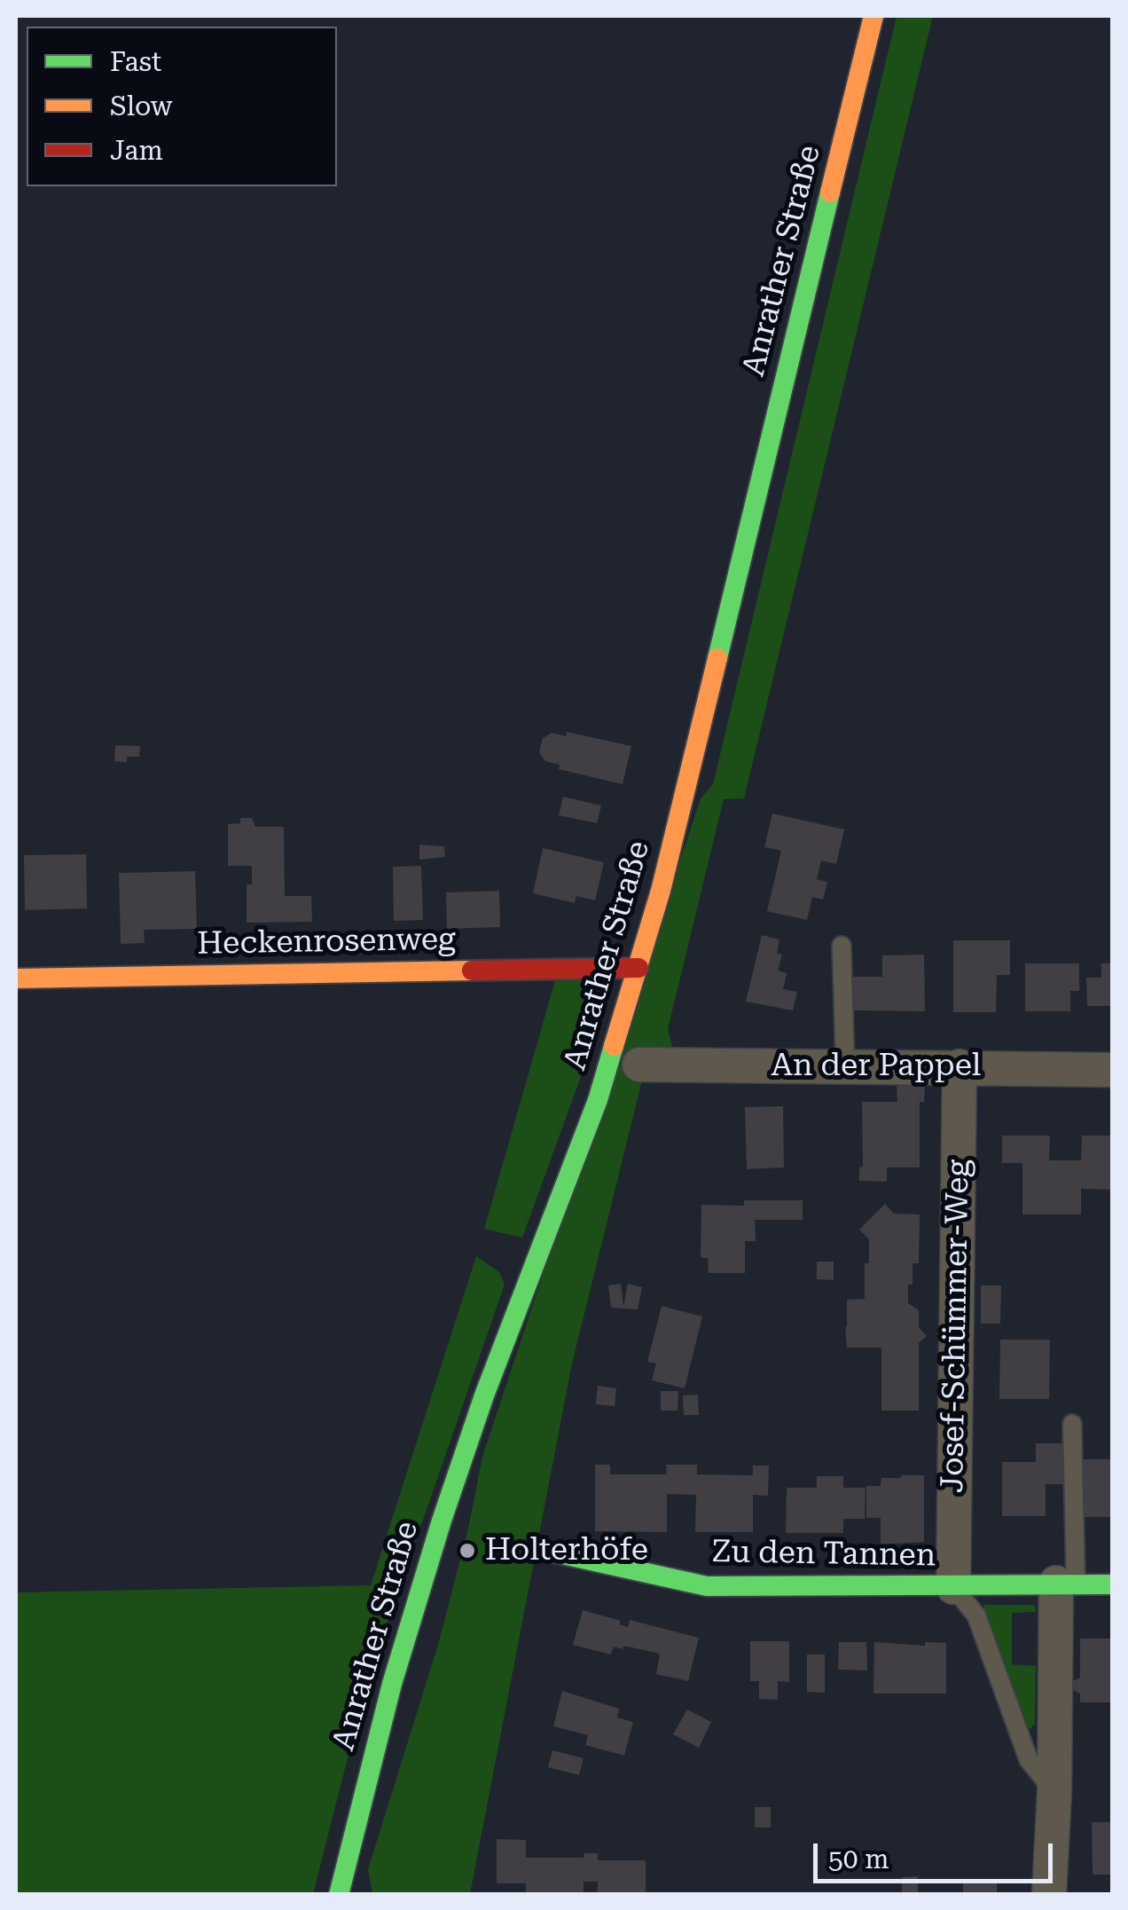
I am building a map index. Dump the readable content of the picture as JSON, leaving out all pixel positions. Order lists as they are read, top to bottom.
{
  "streets": {
    "main road": ["Anrather Straße", "Heckenrosenweg", "Zu den Tannen"],
    "street": ["An der Pappel", "Josef-Schümmer-Weg"]
  },
  "crossings": [
    ["Anrather Straße", "Heckenrosenweg"],
    ["An der Pappel", "Josef-Schümmer-Weg"],
    ["Josef-Schümmer-Weg", "Zu den Tannen"]
  ],
  "places": ["Holterhöfe"],
  "legend": ["Fast", "Slow", "Jam"],
  "scale_bar": "50 m"
}
